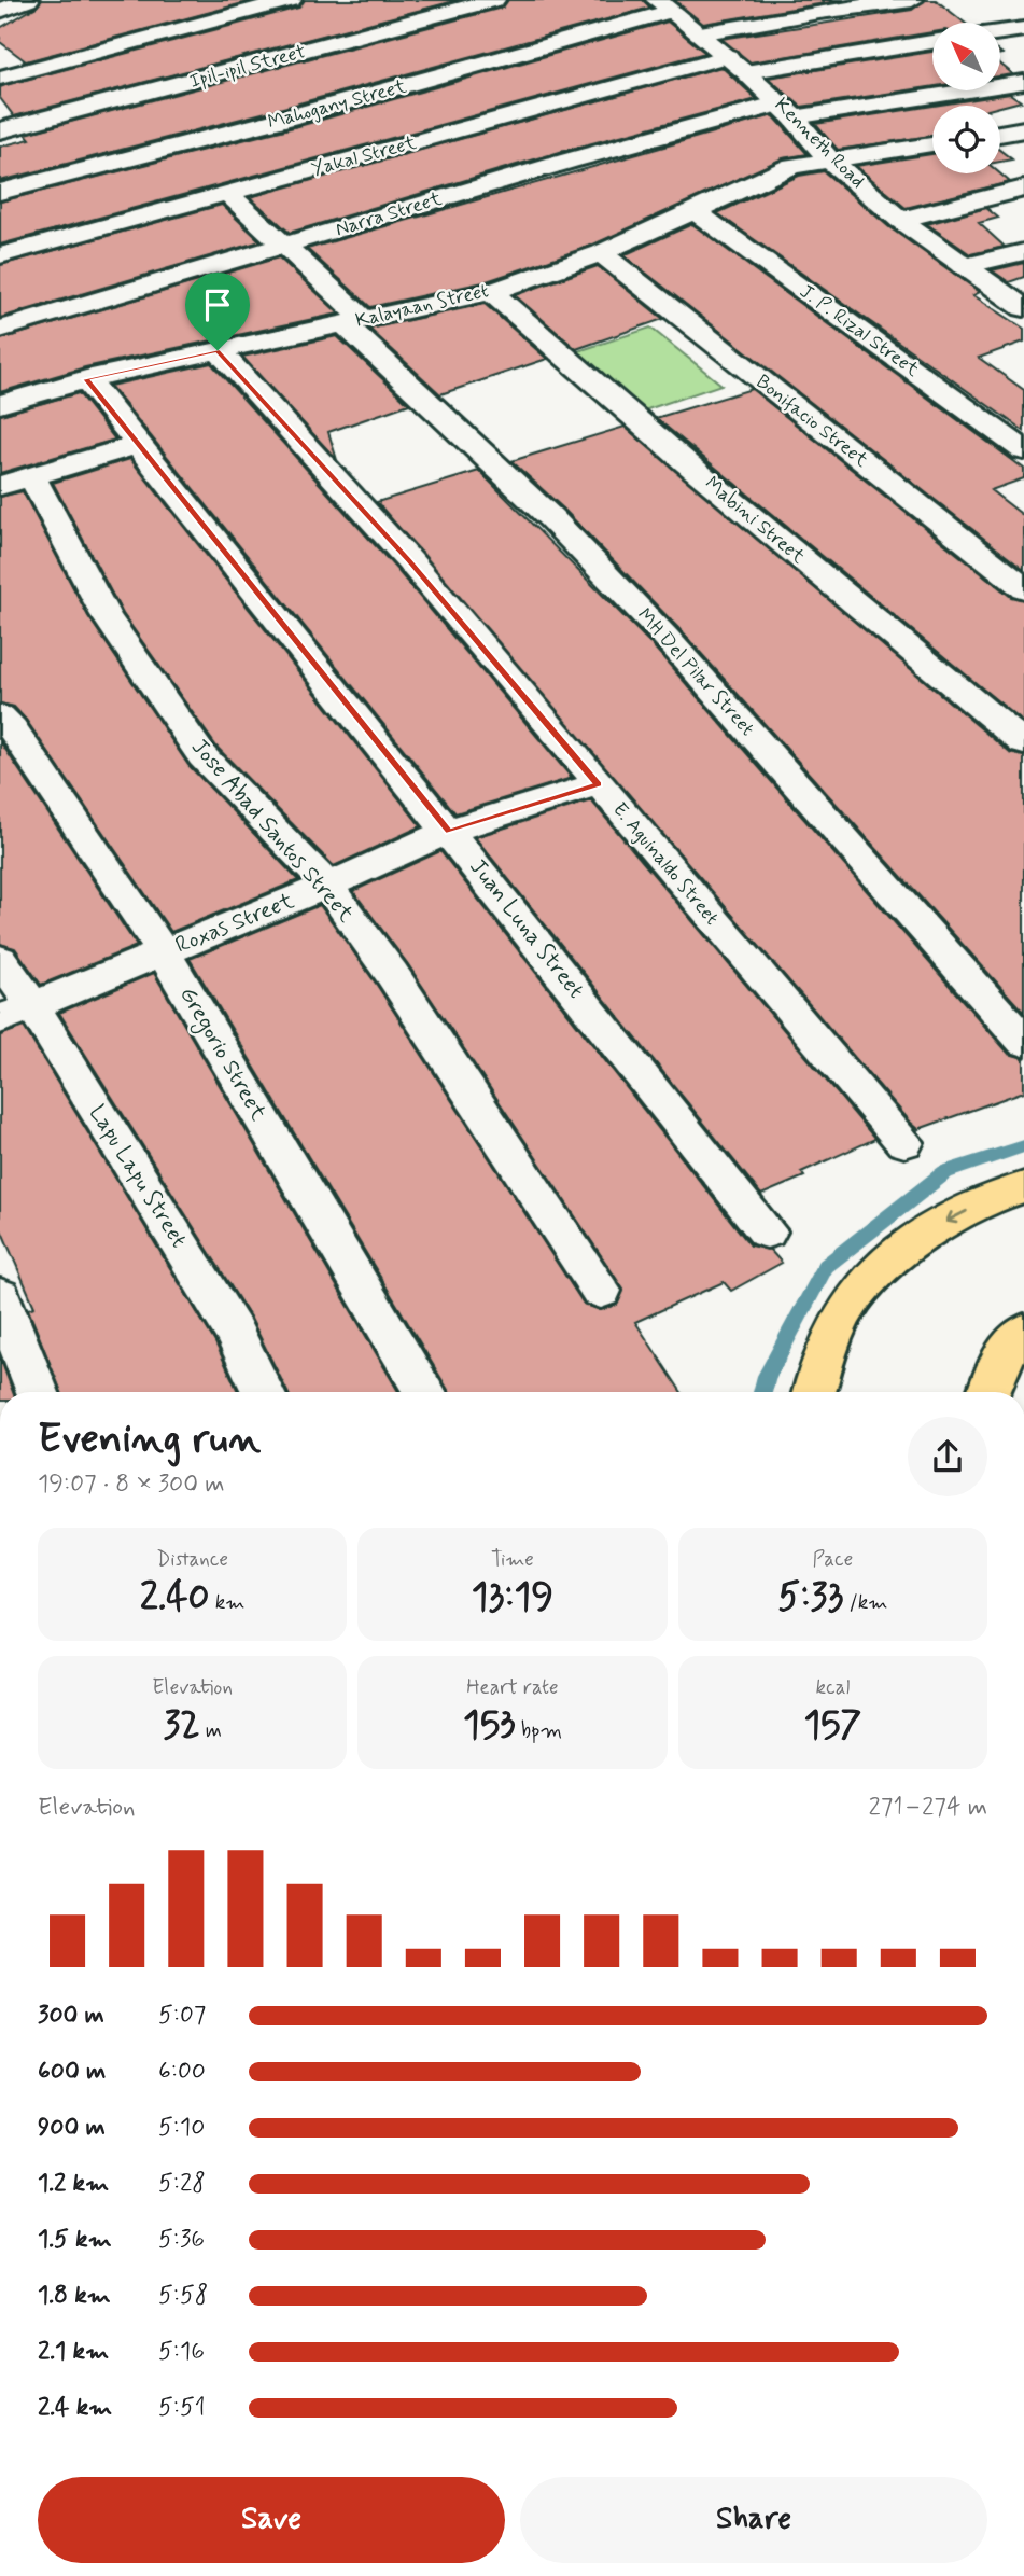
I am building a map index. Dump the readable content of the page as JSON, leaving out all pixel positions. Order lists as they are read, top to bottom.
{
  "streets": {
    "street": [
      "Ipil-ipil Street",
      "Mahogany Street",
      "Kenneth Road",
      "Yakal Street",
      "Narra Street",
      "Kalayaan Street",
      "J. P. Rizal Street",
      "Bonifacio Street",
      "Mabini Street",
      "MH Del Pilar Street",
      "Jose Abad Santos Street",
      "E. Aguinaldo Street",
      "Roxas Street",
      "Juan Luna Street",
      "Gregorio Street",
      "Lapu Lapu Street"
    ]
  },
  "crossings": [
    ["Mahogany Street", "Kenneth Road"],
    ["Kenneth Road", "Yakal Street"],
    ["Kenneth Road", "Narra Street"],
    ["Kenneth Road", "Kalayaan Street"],
    ["Yakal Street", "MH Del Pilar Street"],
    ["Narra Street", "MH Del Pilar Street"],
    ["Kalayaan Street", "J. P. Rizal Street"],
    ["Kalayaan Street", "Bonifacio Street"],
    ["Kalayaan Street", "Mabini Street"],
    ["Kalayaan Street", "MH Del Pilar Street"],
    ["Kalayaan Street", "E. Aguinaldo Street"],
    ["Kalayaan Street", "Juan Luna Street"],
    ["Jose Abad Santos Street", "Roxas Street"],
    ["E. Aguinaldo Street", "Roxas Street"],
    ["Roxas Street", "Juan Luna Street"],
    ["Roxas Street", "Gregorio Street"],
    ["Roxas Street", "Lapu Lapu Street"]
  ],
  "north": "top left",
  "page": {
    "heading": ["Evening run", "19:07 · 8 × 300 m"],
    "stats": [
      ["Distance", "2.40 km"],
      ["Time", "13:19"],
      ["Pace", "5:33 /km"],
      ["Elevation", "32 m"],
      ["Heart rate", "153 bpm"],
      ["kcal", "157"]
    ],
    "chart": ["Elevation", "271–274 m"],
    "list": [
      {
        "name": "300 m",
        "note": "5:07"
      },
      {
        "name": "600 m",
        "note": "6:00"
      },
      {
        "name": "900 m",
        "note": "5:10"
      },
      {
        "name": "1.2 km",
        "note": "5:28"
      },
      {
        "name": "1.5 km",
        "note": "5:36"
      },
      {
        "name": "1.8 km",
        "note": "5:58"
      },
      {
        "name": "2.1 km",
        "note": "5:16"
      },
      {
        "name": "2.4 km",
        "note": "5:51"
      }
    ],
    "buttons": ["Save", "Share"]
  }
}
